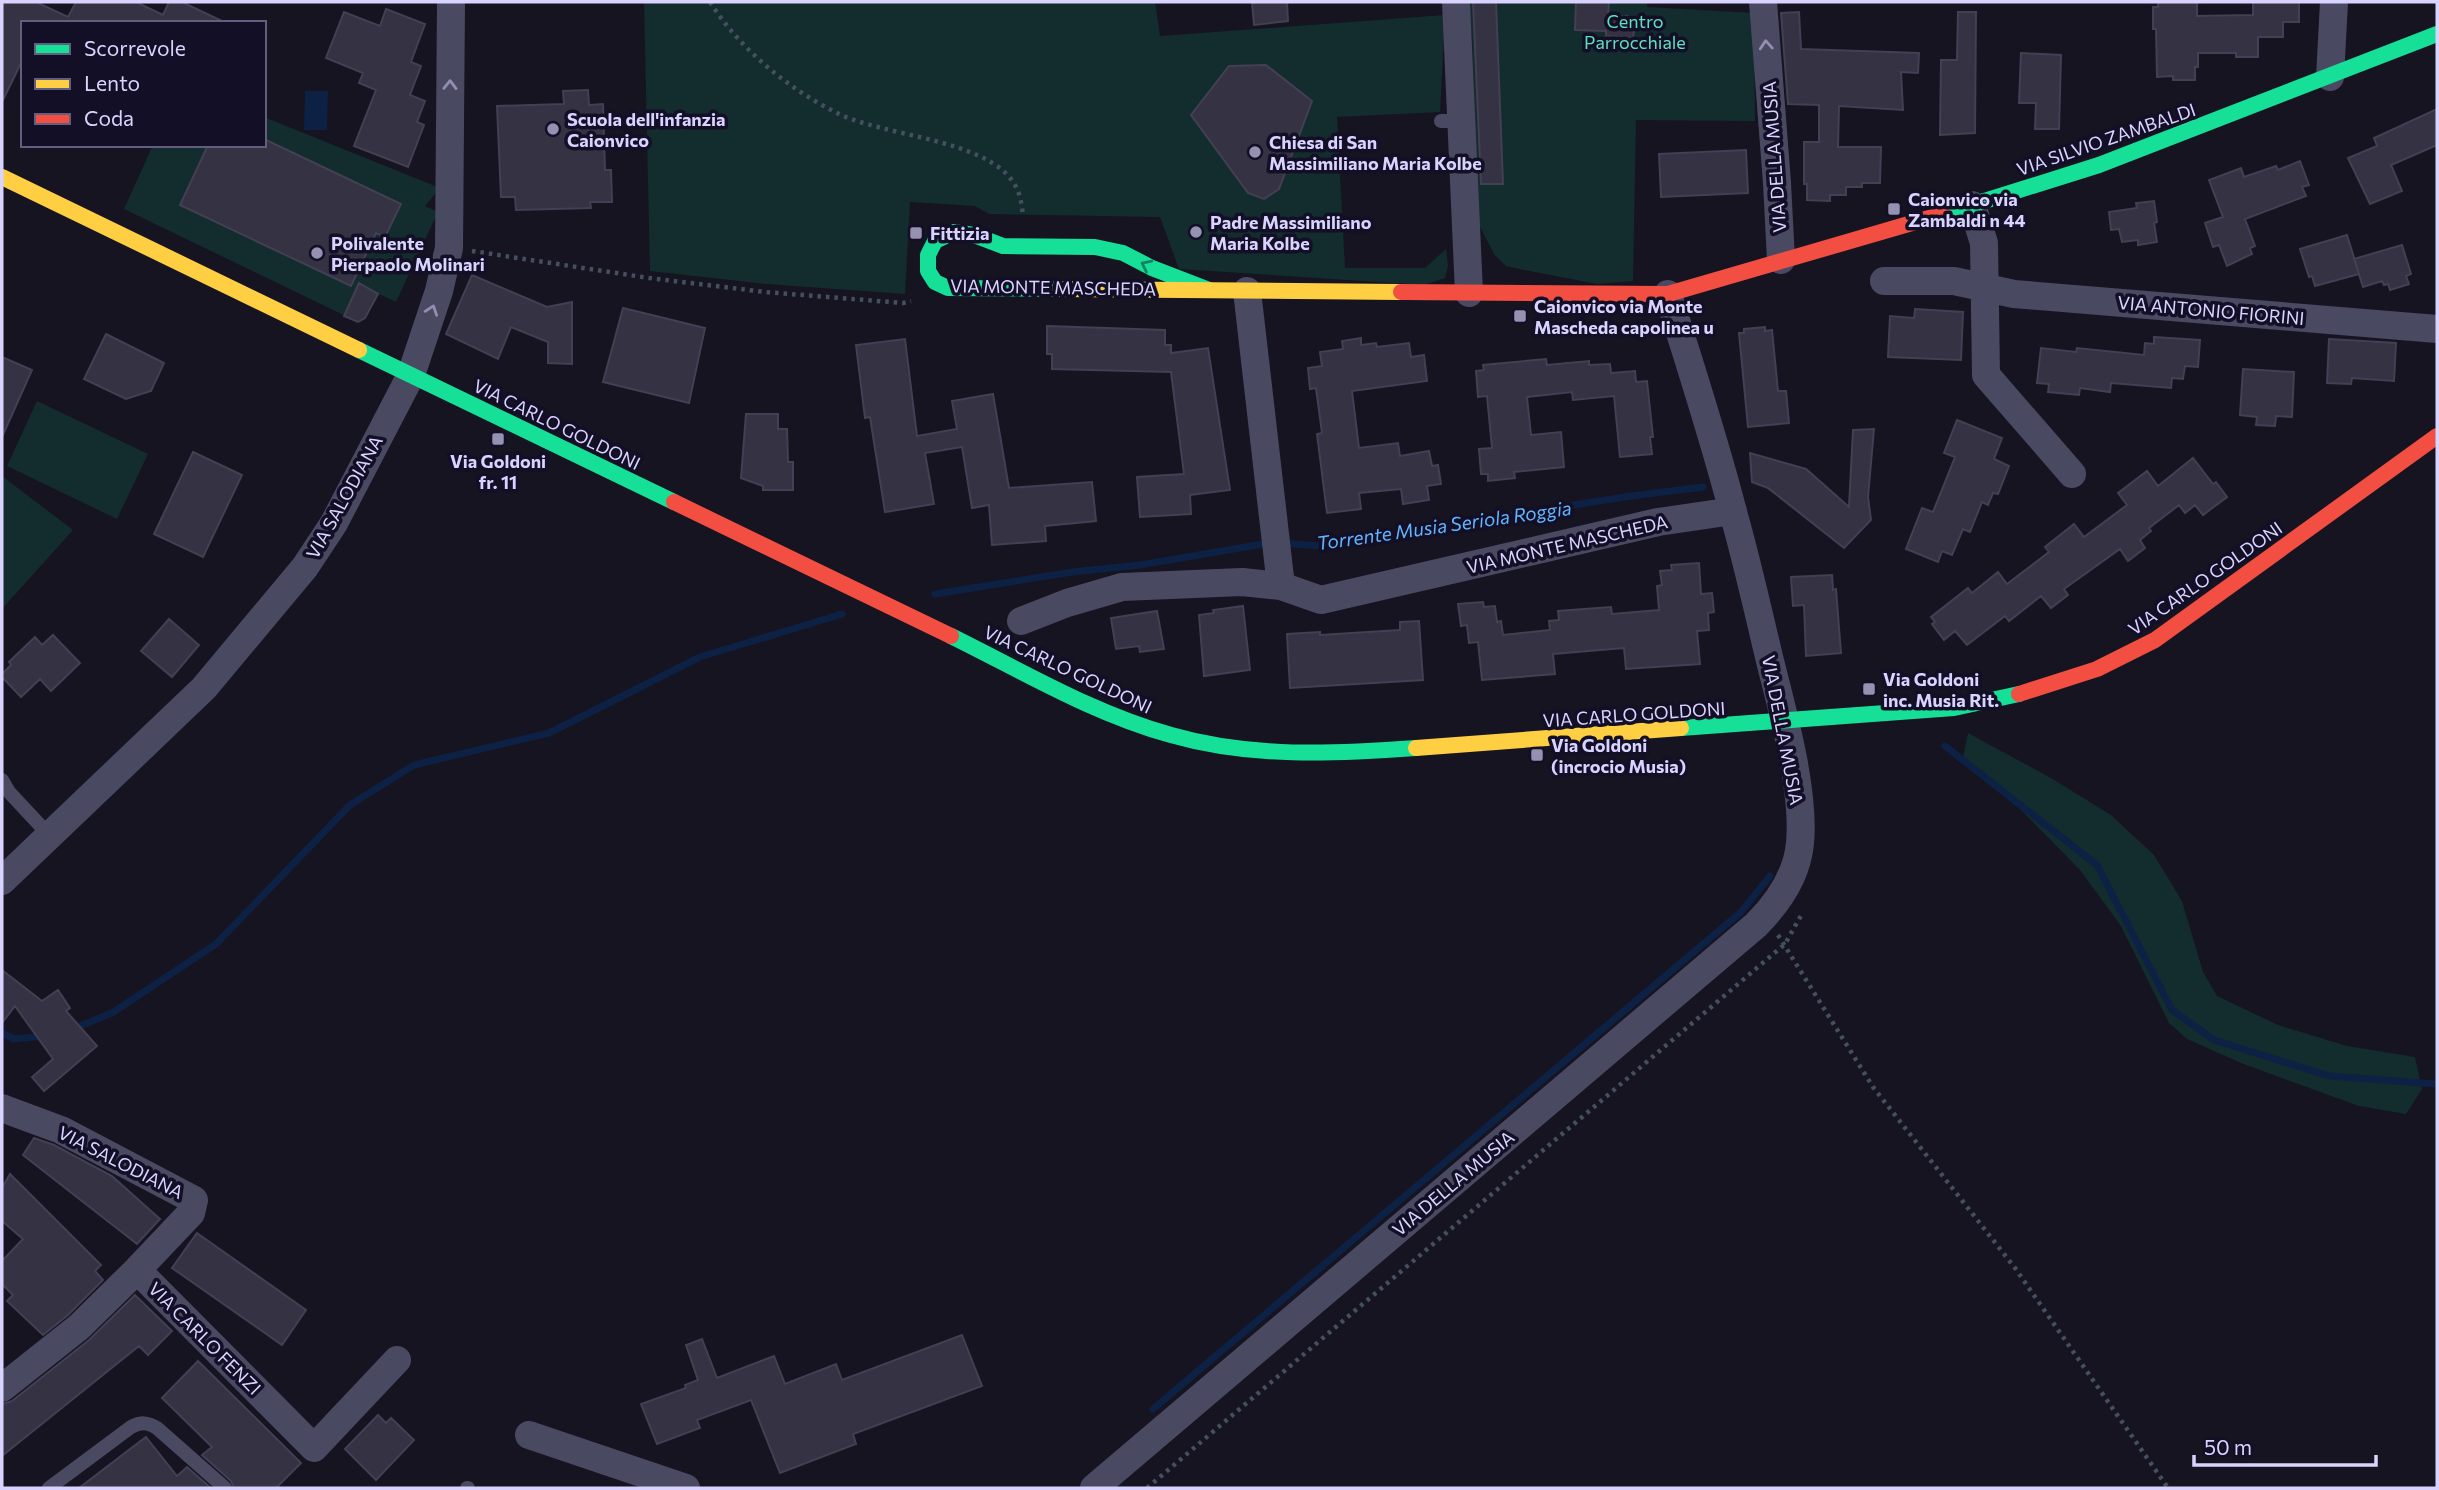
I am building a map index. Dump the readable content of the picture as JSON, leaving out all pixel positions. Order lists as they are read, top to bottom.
{
  "streets": {
    "street": [
      "VIA SILVIO ZAMBALDI",
      "VIA DELLA MUSIA",
      "VIA MONTE MASCHEDA",
      "VIA ANTONIO FIORINI",
      "VIA CARLO GOLDONI",
      "VIA SALODIANA",
      "VIA CARLO FENZI"
    ]
  },
  "crossings": [
    ["VIA SILVIO ZAMBALDI", "VIA DELLA MUSIA"],
    ["VIA DELLA MUSIA", "VIA MONTE MASCHEDA"],
    ["VIA DELLA MUSIA", "VIA CARLO GOLDONI"],
    ["VIA CARLO GOLDONI", "VIA SALODIANA"],
    ["VIA SALODIANA", "VIA CARLO FENZI"]
  ],
  "water": ["Torrente Musia Seriola Roggia"],
  "parks": ["Centro Parrocchiale"],
  "places": {
    "other": [
      "Scuola dell'infanzia Caionvico",
      "Chiesa di San Massimiliano Maria Kolbe",
      "Padre Massimiliano Maria Kolbe",
      "Polivalente Pierpaolo Molinari"
    ],
    "transit": [
      "Caionvico via Zambaldi n 44",
      "Fittizia",
      "Caionvico via Monte Mascheda capolinea u",
      "Via Goldoni fr. 11",
      "Via Goldoni inc. Musia Rit.",
      "Via Goldoni (incrocio Musia)"
    ]
  },
  "legend": ["Scorrevole", "Lento", "Coda"],
  "scale_bar": "50 m"
}
